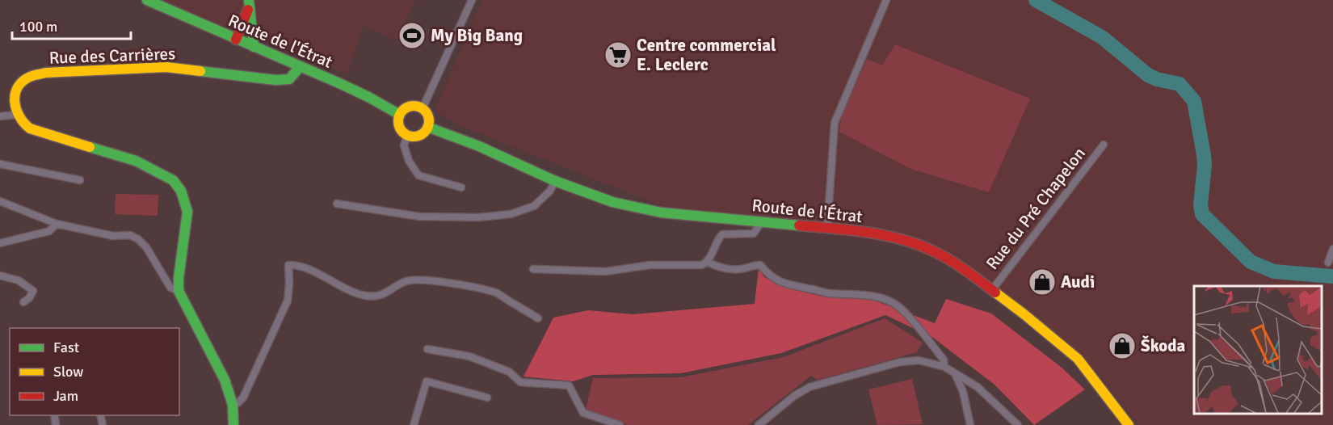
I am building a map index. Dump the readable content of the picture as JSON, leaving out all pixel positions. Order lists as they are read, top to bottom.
{
  "streets": {
    "main road": ["Route de l'Étrat", "Rue des Carrières"],
    "street": ["Rue du Pré Chapelon"]
  },
  "crossings": [
    ["Route de l'Étrat", "Rue des Carrières"],
    ["Route de l'Étrat", "Rue du Pré Chapelon"]
  ],
  "places": {
    "sports": ["My Big Bang"],
    "supermarket": ["Centre commercial E. Leclerc"],
    "shop": ["Audi", "Škoda"]
  },
  "legend": ["Fast", "Slow", "Jam"],
  "scale_bar": "100 m"
}
